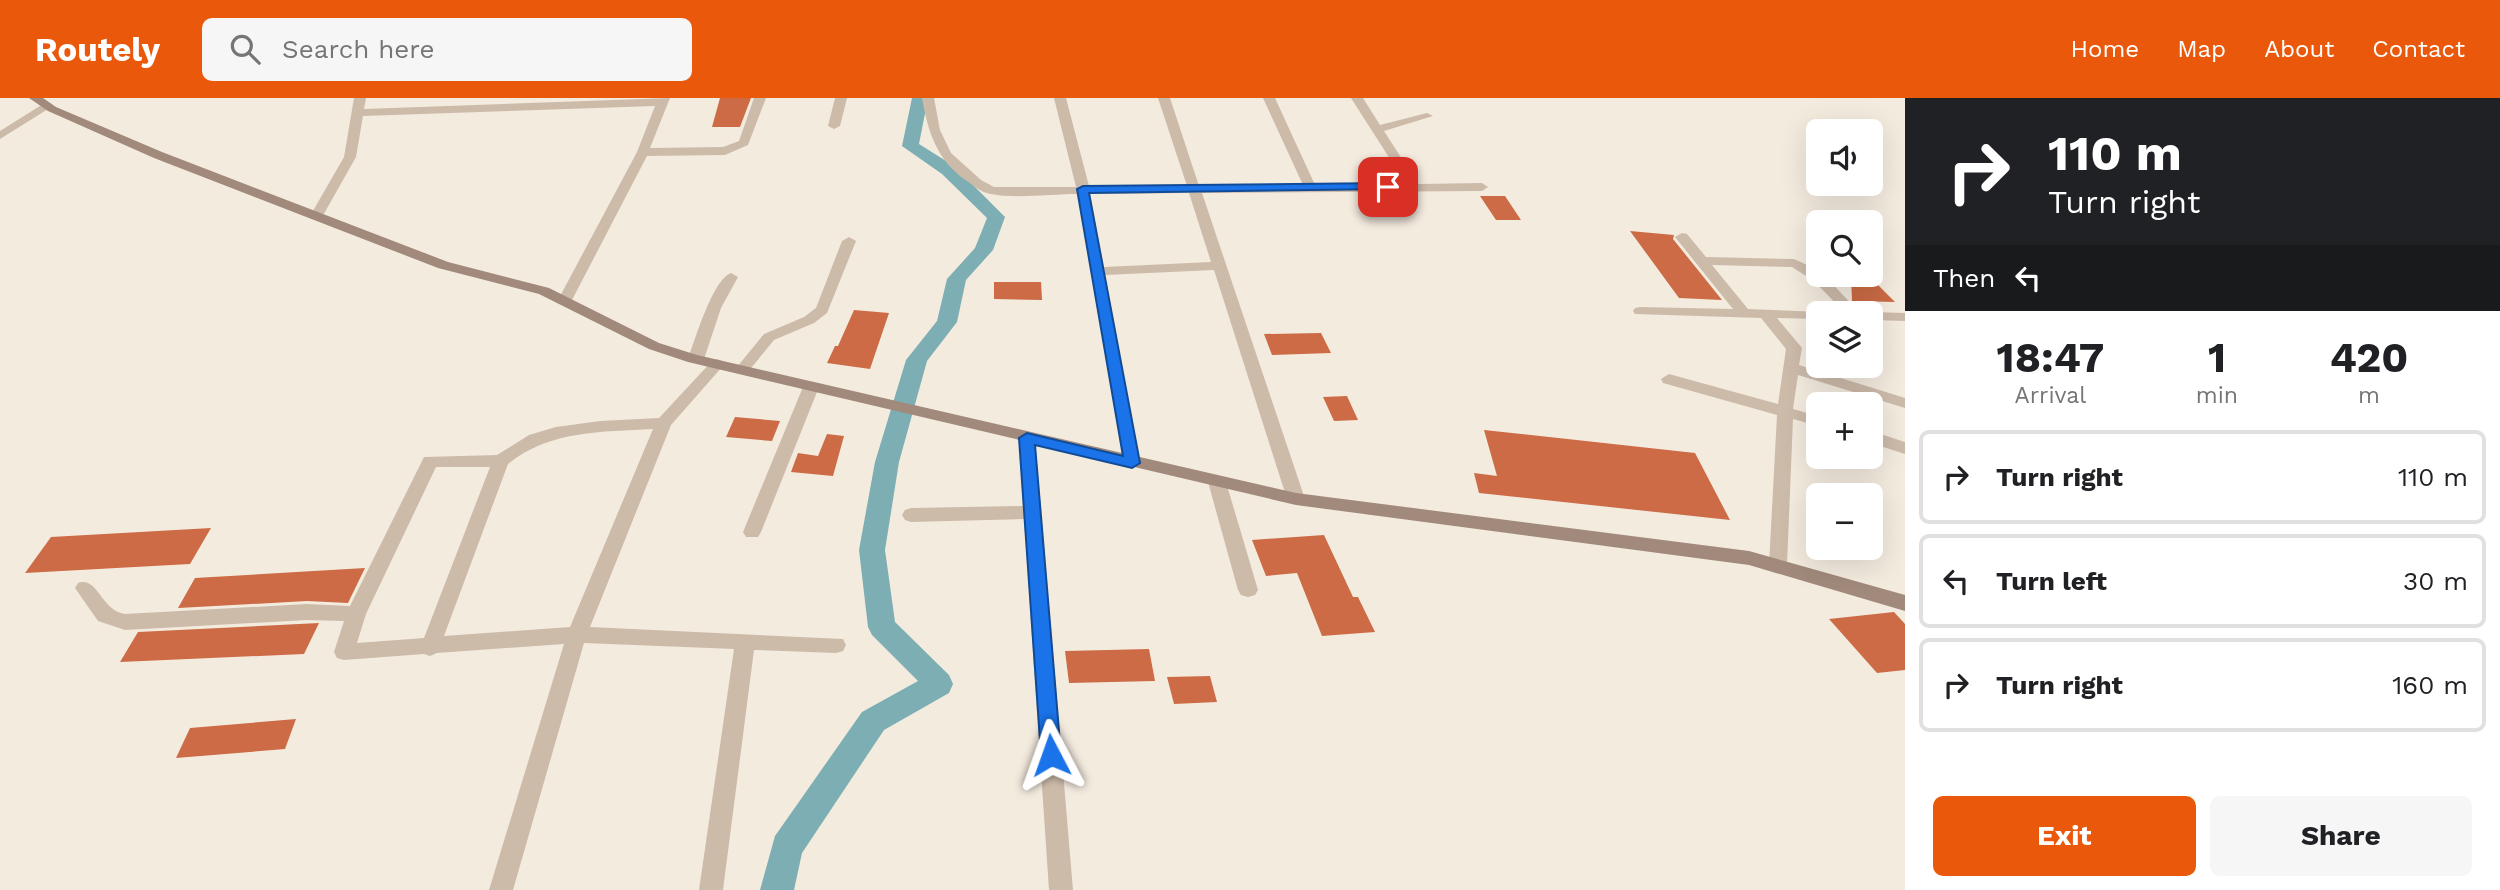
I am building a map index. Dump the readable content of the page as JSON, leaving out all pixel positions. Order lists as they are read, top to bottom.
{
  "page": {
    "header": "Routely",
    "search": "Search here",
    "nav": [
      "Home",
      "Map",
      "About",
      "Contact"
    ],
    "turn": ["110 m", "Turn right"],
    "map_buttons": ["+", "−"],
    "then": "Then",
    "eta": [
      "18:47",
      "Arrival",
      "1",
      "min",
      "420",
      "m"
    ],
    "list": [
      {
        "name": "Turn right",
        "value": "110 m"
      },
      {
        "name": "Turn left",
        "value": "30 m"
      },
      {
        "name": "Turn right",
        "value": "160 m"
      }
    ],
    "buttons": ["Exit", "Share"]
  }
}
